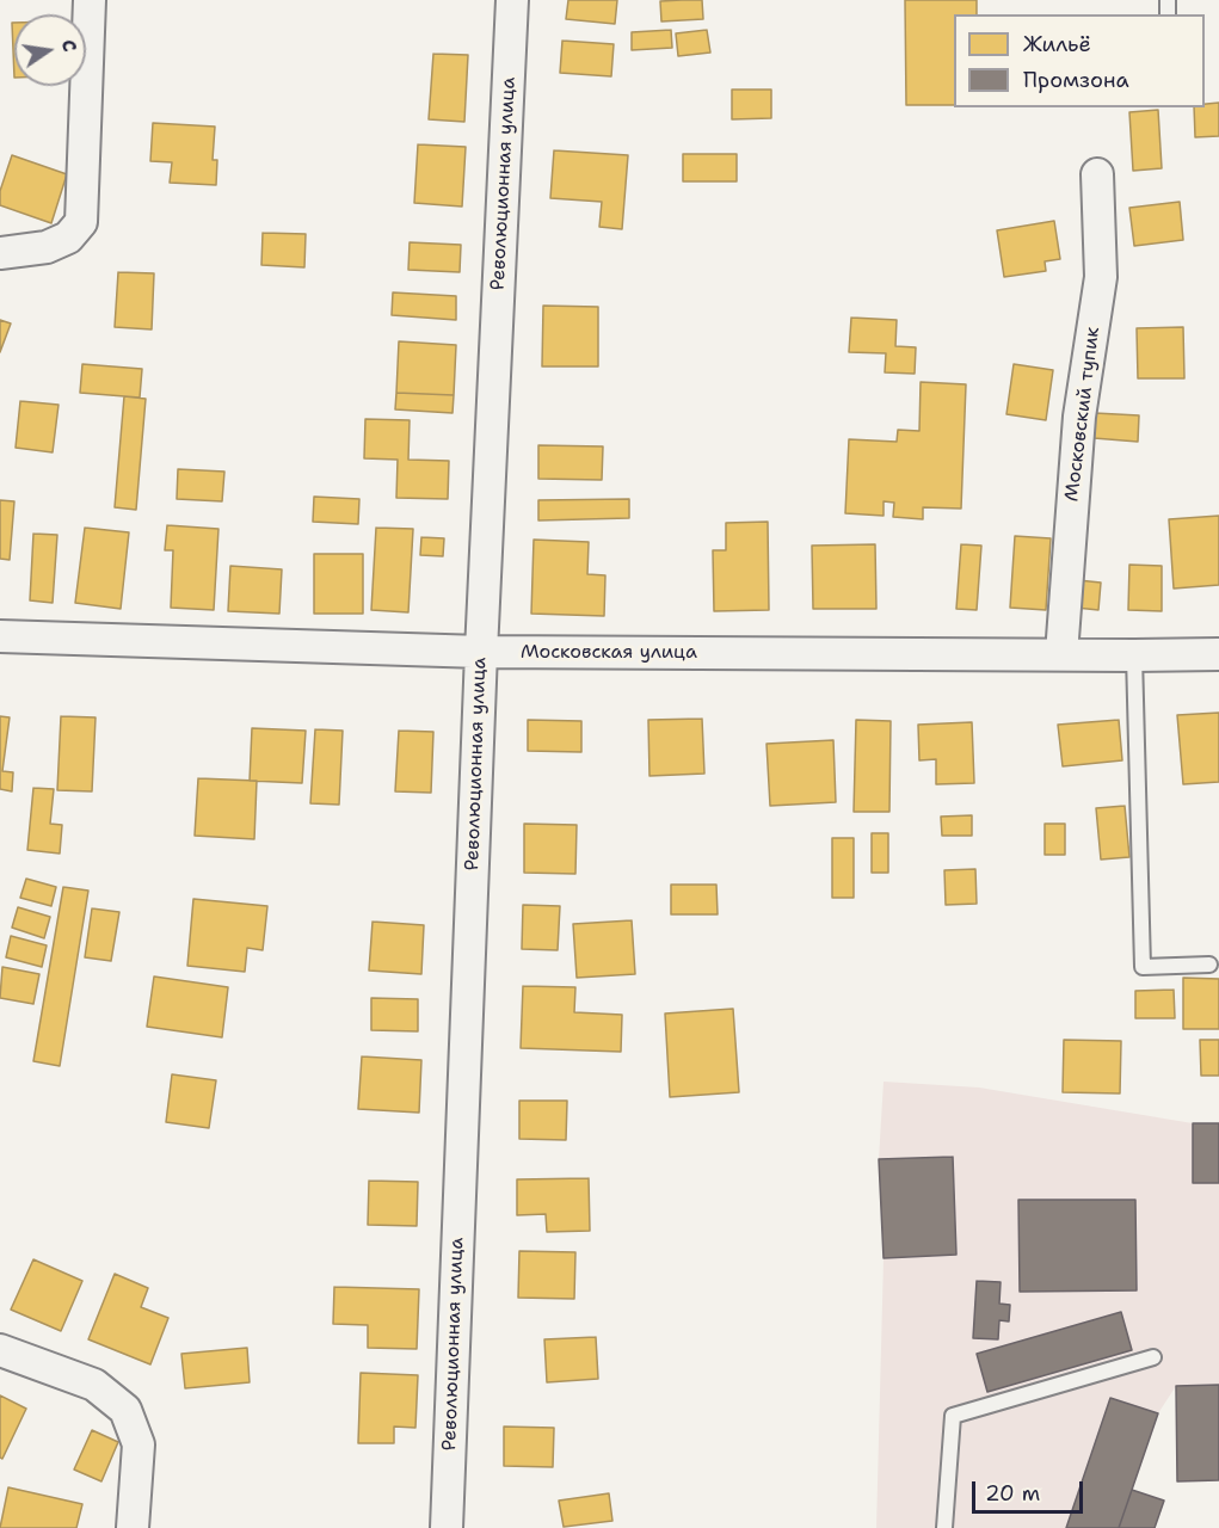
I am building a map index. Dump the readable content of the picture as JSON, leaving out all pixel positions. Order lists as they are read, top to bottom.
{
  "streets": {
    "street": ["Революционная улица", "Московский тупик", "Московская улица"]
  },
  "crossings": [
    ["Революционная улица", "Московская улица"],
    ["Московский тупик", "Московская улица"]
  ],
  "legend": ["Жильё", "Промзона"],
  "scale_bar": "20 m",
  "north": "right"
}
